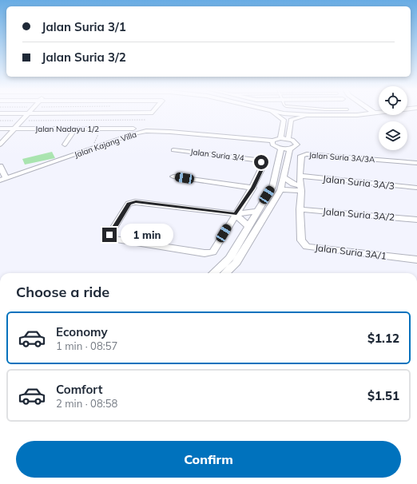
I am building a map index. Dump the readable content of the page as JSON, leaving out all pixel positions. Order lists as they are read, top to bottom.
{
  "streets": {
    "street": [
      "Jalan Nadayu 1/2",
      "Jalan Kajang Villa",
      "Jalan Suria 3/4",
      "Jalan Suria 3A/3A",
      "Jalan Suria 3A/3",
      "Jalan Suria 3A/2",
      "Jalan Suria 3A/1"
    ]
  },
  "crossings": [
    ["Jalan Suria 3A/3A", "Jalan Suria 3A/3"],
    ["Jalan Suria 3A/3A", "Jalan Suria 3A/1"],
    ["Jalan Suria 3A/2", "Jalan Suria 3A/1"]
  ],
  "page": {
    "banner": ["Jalan Suria 3/1", "Jalan Suria 3/2"],
    "bubble": "1 min",
    "heading": "Choose a ride",
    "list": [
      {
        "name": "Economy",
        "note": "1 min · 08:57",
        "value": "$1.12"
      },
      {
        "name": "Comfort",
        "note": "2 min · 08:58",
        "value": "$1.51"
      }
    ],
    "buttons": "Confirm"
  }
}
